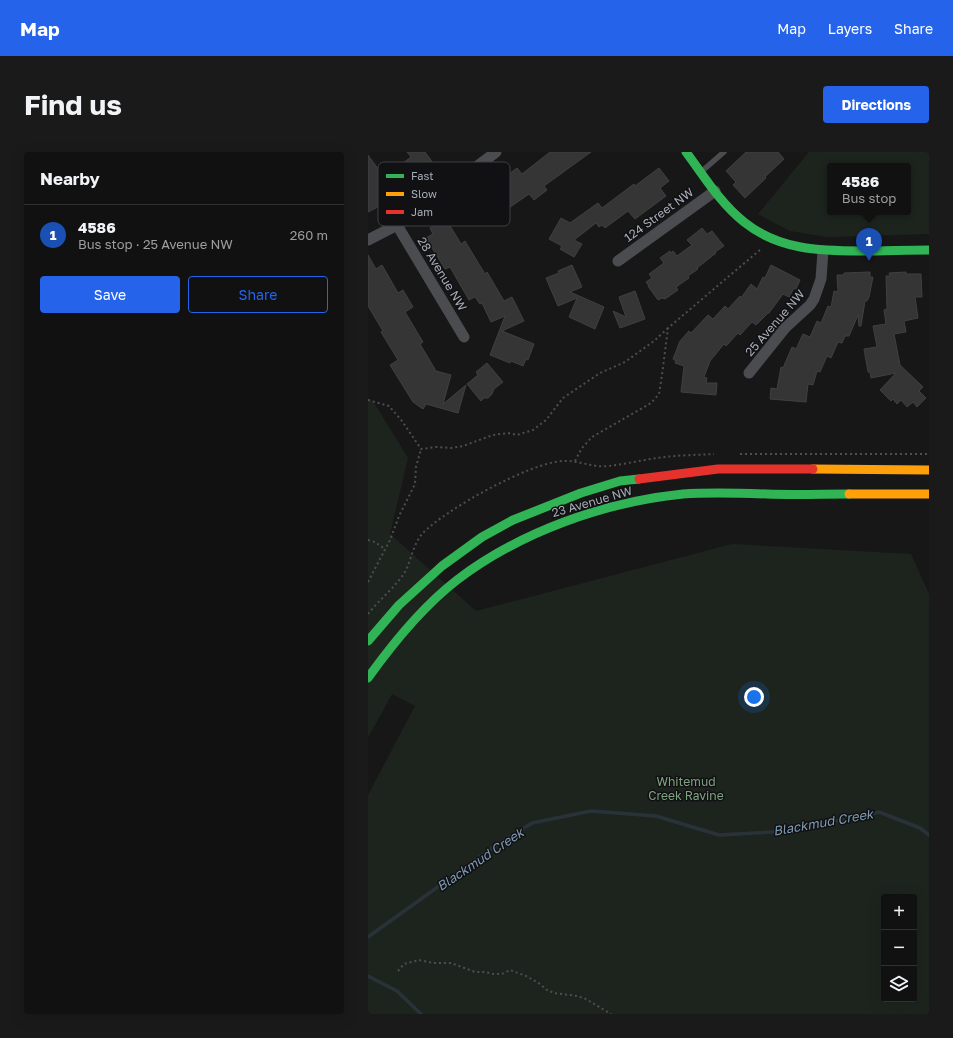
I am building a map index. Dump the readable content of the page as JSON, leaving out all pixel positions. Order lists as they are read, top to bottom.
{
  "streets": {
    "main road": ["124 Street NW", "23 Avenue NW"],
    "street": ["28 Avenue NW", "25 Avenue NW"]
  },
  "crossings": [
    ["124 Street NW", "25 Avenue NW"]
  ],
  "water": ["Blackmud Creek"],
  "parks": ["Whitemud Creek Ravine"],
  "legend": ["Fast", "Slow", "Jam"],
  "page": {
    "header": "Map",
    "nav": ["Map", "Layers", "Share"],
    "buttons": [
      "Directions",
      ["Save", "Share"]
    ],
    "title": "Find us",
    "heading": "Nearby",
    "popup": ["4586", "Bus stop"],
    "list": [
      {
        "mark": "1",
        "name": "4586",
        "note": "Bus stop · 25 Avenue NW",
        "value": "260 m"
      }
    ],
    "pins": "1",
    "map_buttons": ["+", "−"]
  }
}
